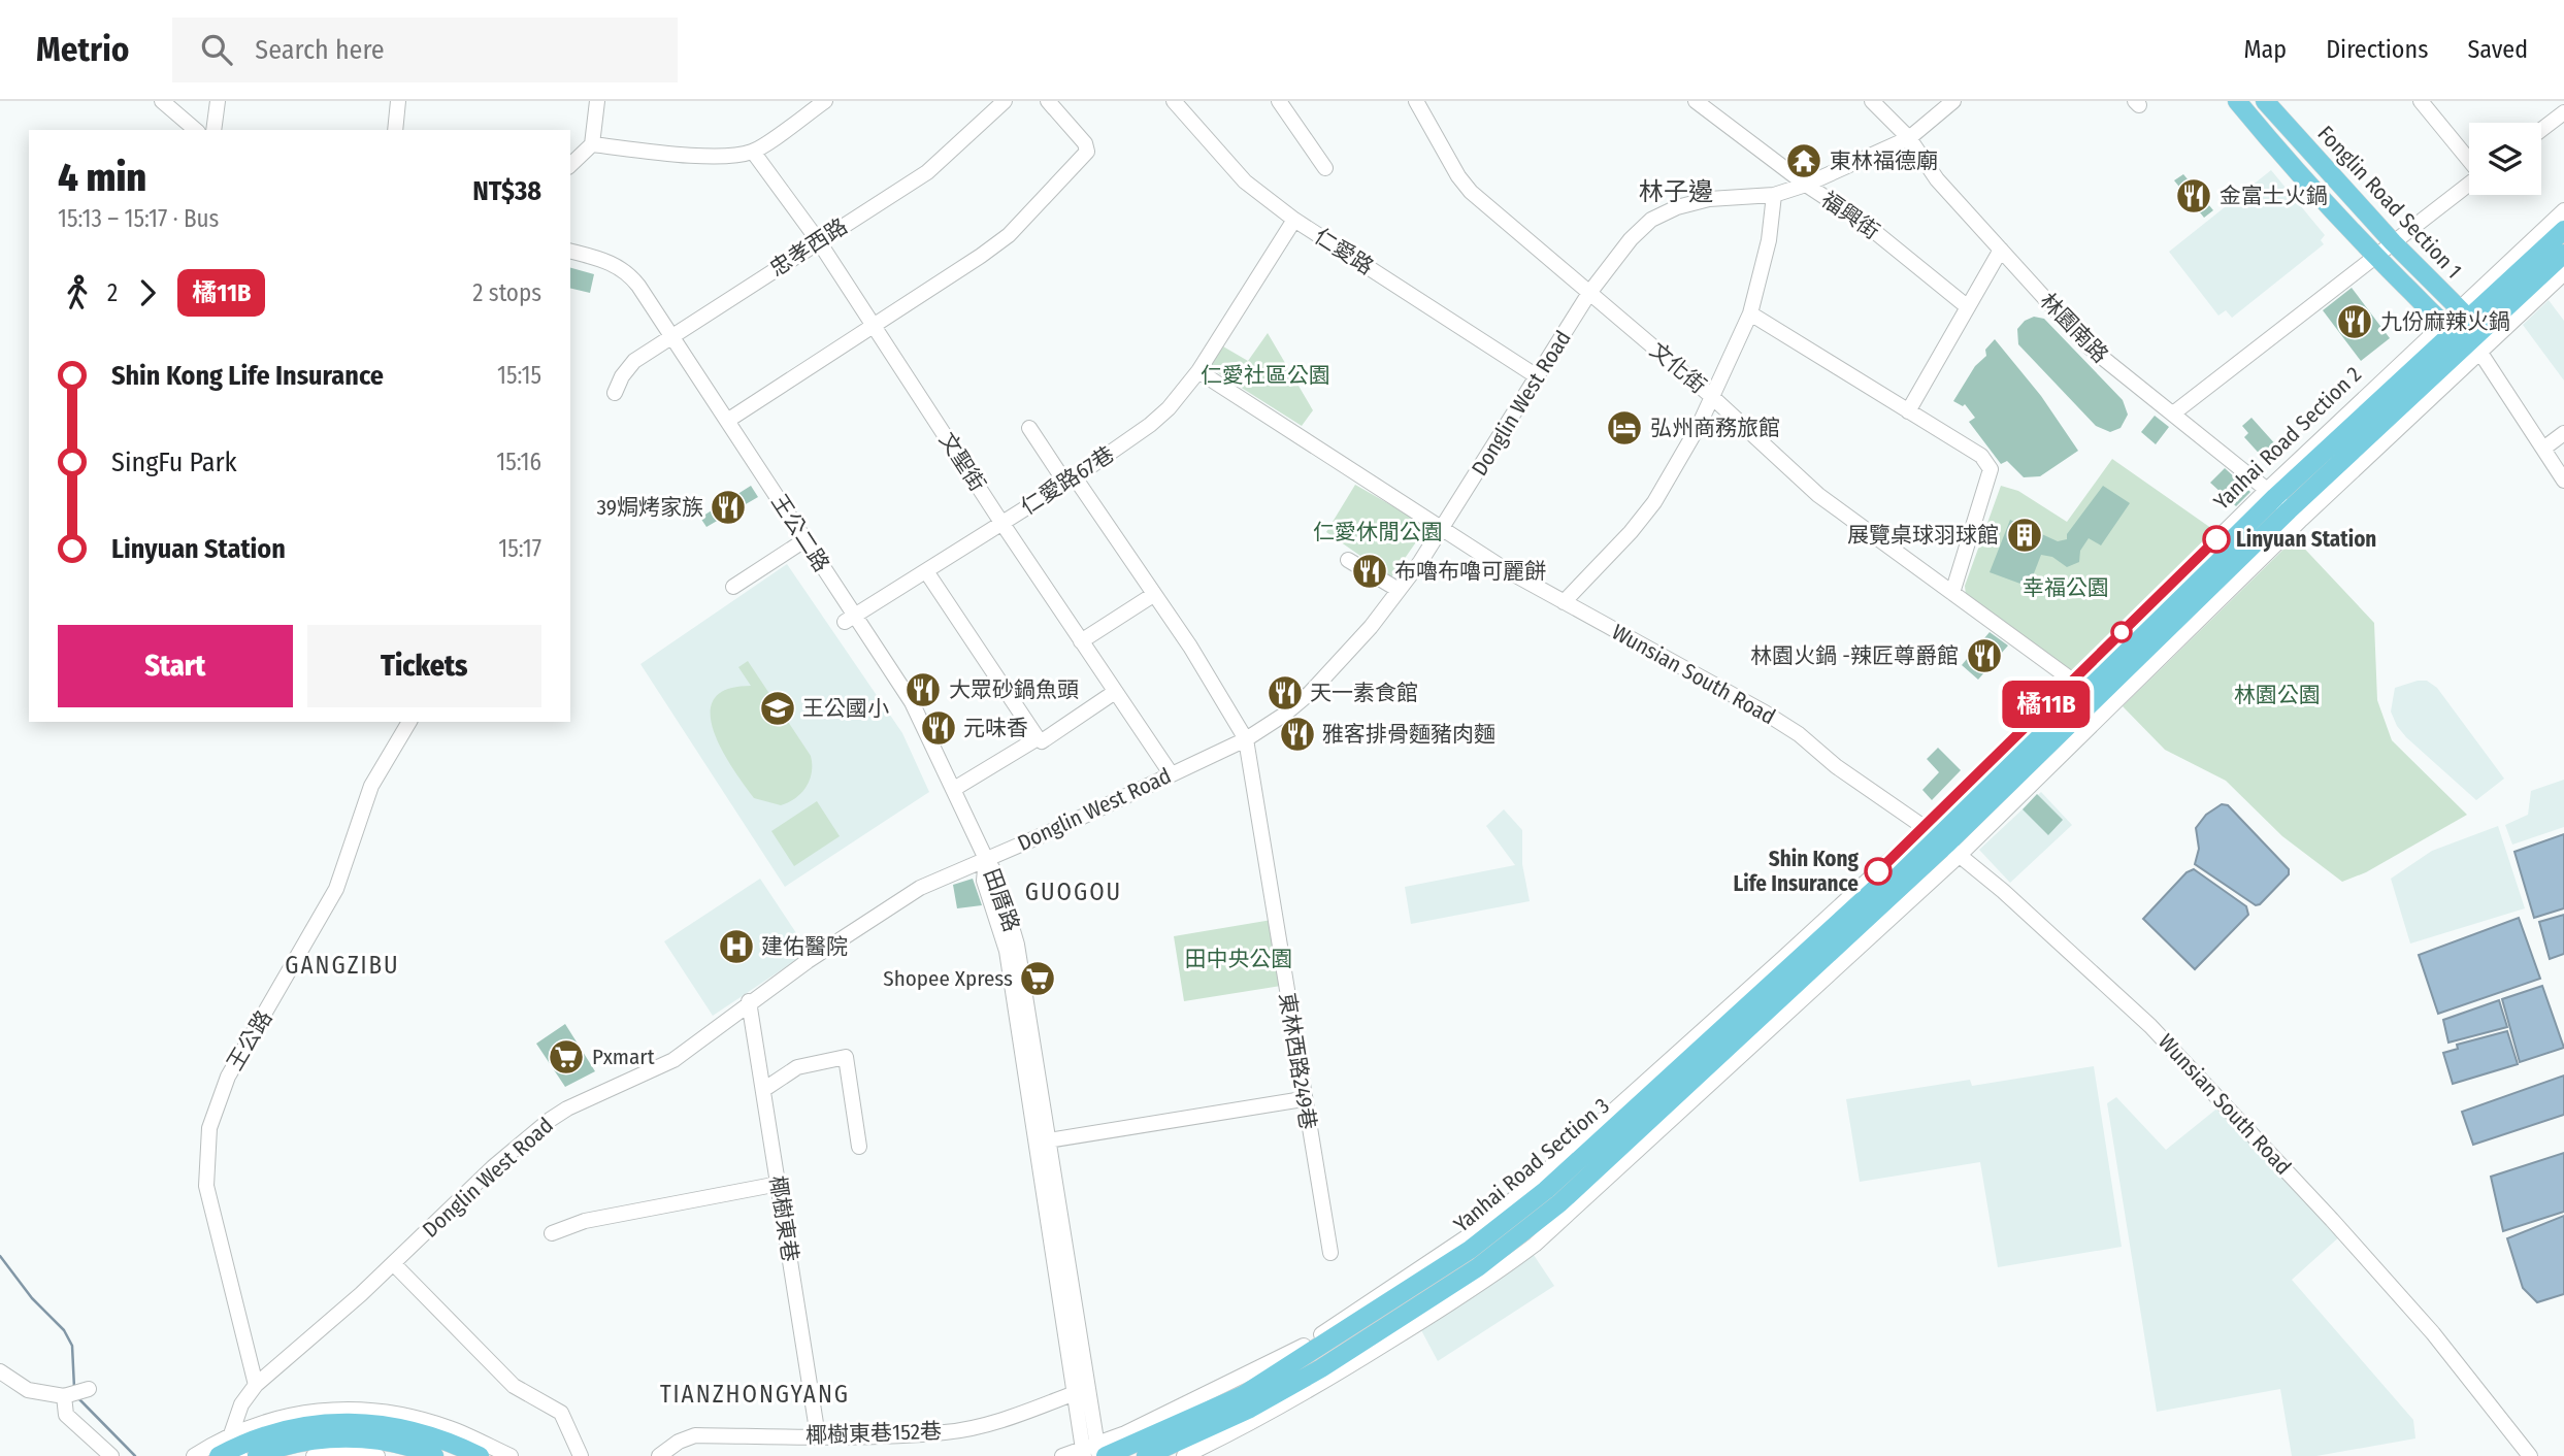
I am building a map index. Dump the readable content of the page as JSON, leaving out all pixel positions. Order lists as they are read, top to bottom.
{
  "streets": {
    "main road": ["Fonglin Road Section 1", "Yanhai Road Section 2", "Yanhai Road Section 3"],
    "street": [
      "福興街",
      "忠孝西路",
      "仁愛路",
      "林園南路",
      "文化街",
      "Donglin West Road",
      "文聖街",
      "仁愛路67巷",
      "王公二路",
      "Wunsian South Road",
      "田厝路",
      "王公路",
      "東林西路249巷",
      "椰樹東巷",
      "椰樹東巷152巷"
    ]
  },
  "crossings": [
    ["Fonglin Road Section 1", "Yanhai Road Section 2"],
    ["福興街", "Donglin West Road"],
    ["忠孝西路", "文聖街"],
    ["忠孝西路", "王公二路"],
    ["仁愛路", "Donglin West Road"],
    ["仁愛路", "仁愛路67巷"],
    ["林園南路", "Donglin West Road"],
    ["林園南路", "Yanhai Road Section 2"],
    ["文化街", "Donglin West Road"],
    ["文化街", "Yanhai Road Section 2"],
    ["Donglin West Road", "文聖街"],
    ["Donglin West Road", "王公二路"],
    ["Donglin West Road", "Wunsian South Road"],
    ["Donglin West Road", "田厝路"],
    ["Donglin West Road", "王公路"],
    ["Donglin West Road", "東林西路249巷"],
    ["Donglin West Road", "椰樹東巷"],
    ["Yanhai Road Section 2", "Wunsian South Road"],
    ["Yanhai Road Section 2", "Yanhai Road Section 3"],
    ["文聖街", "仁愛路67巷"],
    ["仁愛路67巷", "王公二路"],
    ["仁愛路67巷", "Wunsian South Road"],
    ["王公二路", "田厝路"],
    ["Wunsian South Road", "Yanhai Road Section 3"],
    ["田厝路", "Yanhai Road Section 3"],
    ["田厝路", "椰樹東巷152巷"],
    ["椰樹東巷", "椰樹東巷152巷"]
  ],
  "districts": [
    "林子邊",
    "GUOGOU",
    "GANGZIBU",
    "TIANZHONGYANG"
  ],
  "parks": [
    "仁愛社區公園",
    "仁愛休閒公園",
    "幸福公園",
    "林園公園",
    "田中央公園"
  ],
  "places": {
    "temple": ["東林福德廟"],
    "restaurant": [
      "金富士火鍋",
      "九份麻辣火鍋",
      "39焗烤家族",
      "布嚕布嚕可麗餅",
      "林園火鍋 -辣匠尊爵館",
      "大眾砂鍋魚頭",
      "天一素食館",
      "元味香",
      "雅客排骨麵豬肉麵"
    ],
    "hotel": ["弘州商務旅館"],
    "building": ["展覽桌球羽球館"],
    "other": ["Linyuan Station", "Shin Kong Life Insurance"],
    "school or university": ["王公國小"],
    "hospital": ["建佑醫院"],
    "supermarket": ["Shopee Xpress", "Pxmart"]
  },
  "lines": ["bus line 橘11B"],
  "page": {
    "header": "Metrio",
    "search": "Search here",
    "nav": ["Map", "Directions", "Saved"],
    "on_map": "橘11B",
    "heading": ["4 min", "15:13 – 15:17 · Bus", "NT$38"],
    "legs": ["2", "橘11B", "2 stops"],
    "list": [
      {
        "name": "Shin Kong Life Insurance",
        "value": "15:15"
      },
      {
        "name": "SingFu Park",
        "value": "15:16"
      },
      {
        "name": "Linyuan Station",
        "value": "15:17"
      }
    ],
    "buttons": ["Start", "Tickets"]
  }
}
